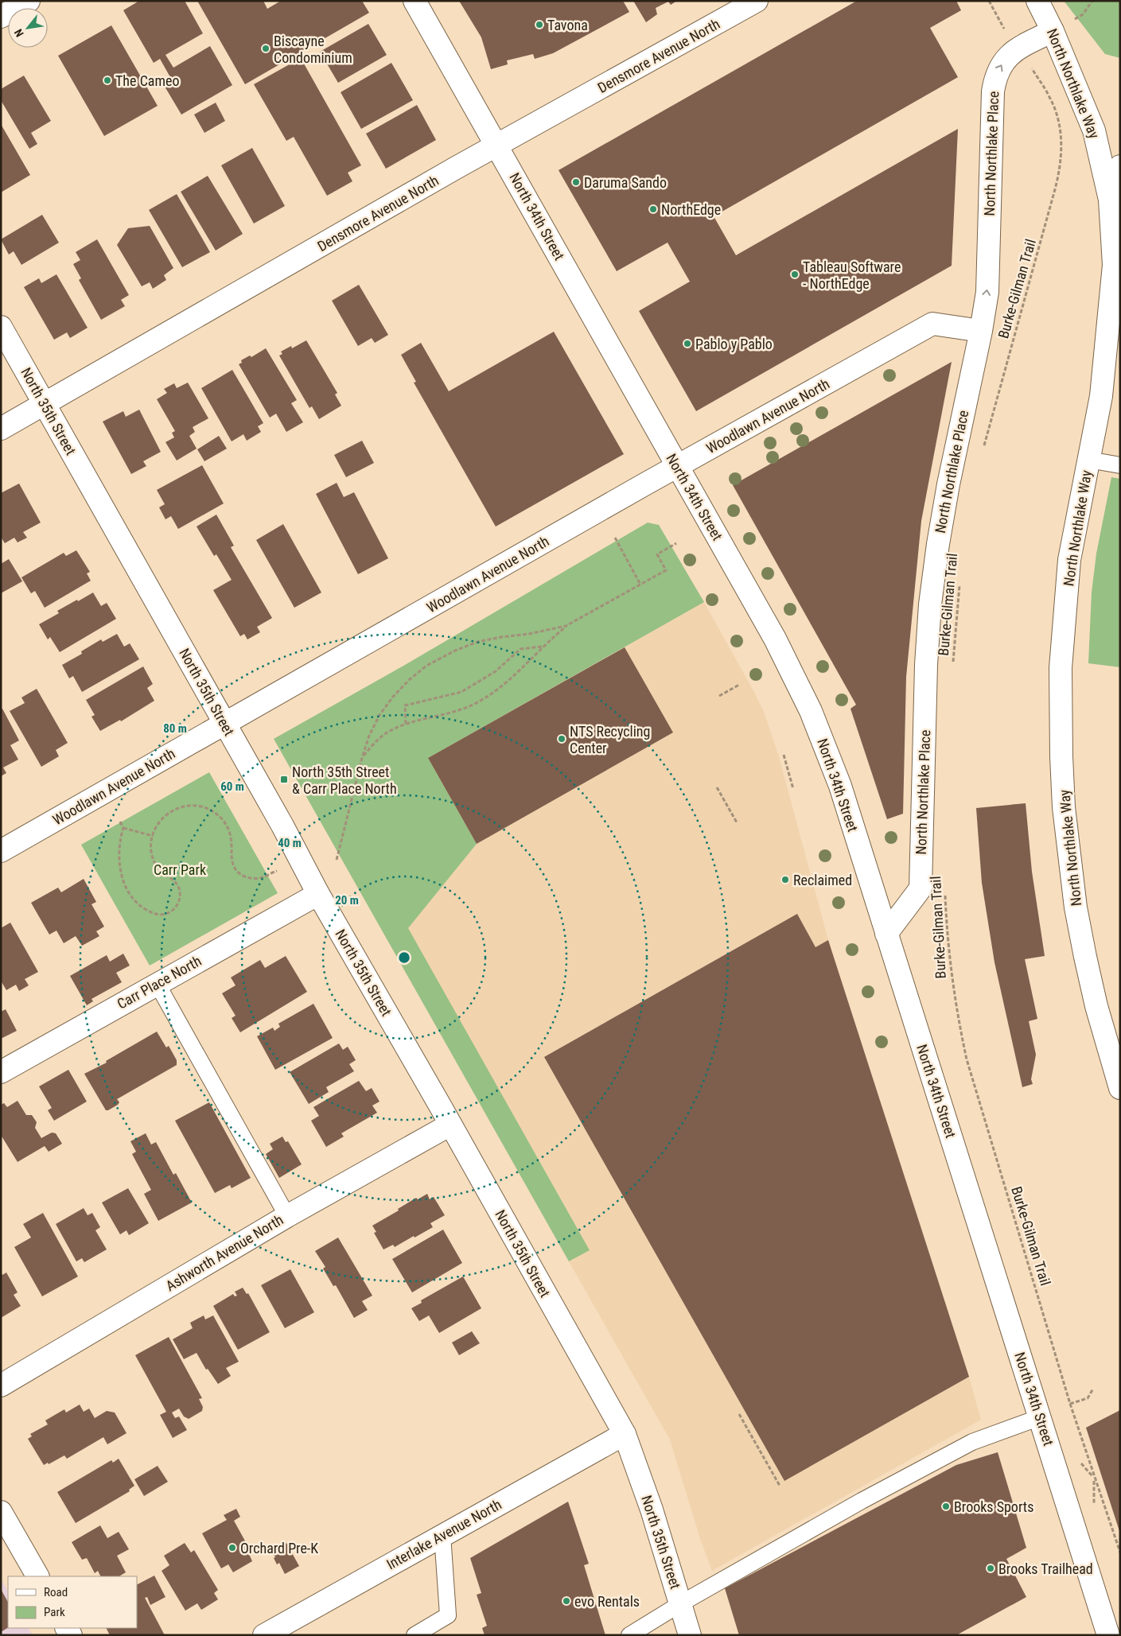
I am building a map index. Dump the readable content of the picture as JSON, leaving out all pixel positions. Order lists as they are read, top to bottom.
{
  "streets": {
    "street": [
      "Densmore Avenue North",
      "North Northlake Way",
      "North Northlake Place",
      "North 34th Street",
      "North 35th Street",
      "Woodlawn Avenue North",
      "Carr Place North",
      "Ashworth Avenue North",
      "Interlake Avenue North"
    ],
    "path": ["Burke-Gilman Trail"]
  },
  "crossings": [
    ["Densmore Avenue North", "North 34th Street"],
    ["Densmore Avenue North", "North 35th Street"],
    ["North Northlake Way", "North Northlake Place"],
    ["North Northlake Place", "North 34th Street"],
    ["North Northlake Place", "Woodlawn Avenue North"],
    ["North 34th Street", "Woodlawn Avenue North"],
    ["North 35th Street", "Woodlawn Avenue North"],
    ["North 35th Street", "Carr Place North"],
    ["North 35th Street", "Ashworth Avenue North"],
    ["North 35th Street", "Interlake Avenue North"]
  ],
  "parks": ["Carr Park"],
  "places": {
    "other": [
      "Tavona",
      "Biscayne Condominium",
      "The Cameo",
      "Daruma Sando",
      "NorthEdge",
      "Tableau Software - NorthEdge",
      "Pablo y Pablo",
      "NTS Recycling Center",
      "Reclaimed",
      "Brooks Sports",
      "Orchard Pre-K",
      "Brooks Trailhead",
      "evo Rentals"
    ],
    "transit": ["North 35th Street & Carr Place North"]
  },
  "legend": ["Road", "Park"],
  "north": "bottom left",
  "rings": [
    "80 m",
    "60 m",
    "40 m",
    "20 m"
  ]
}
